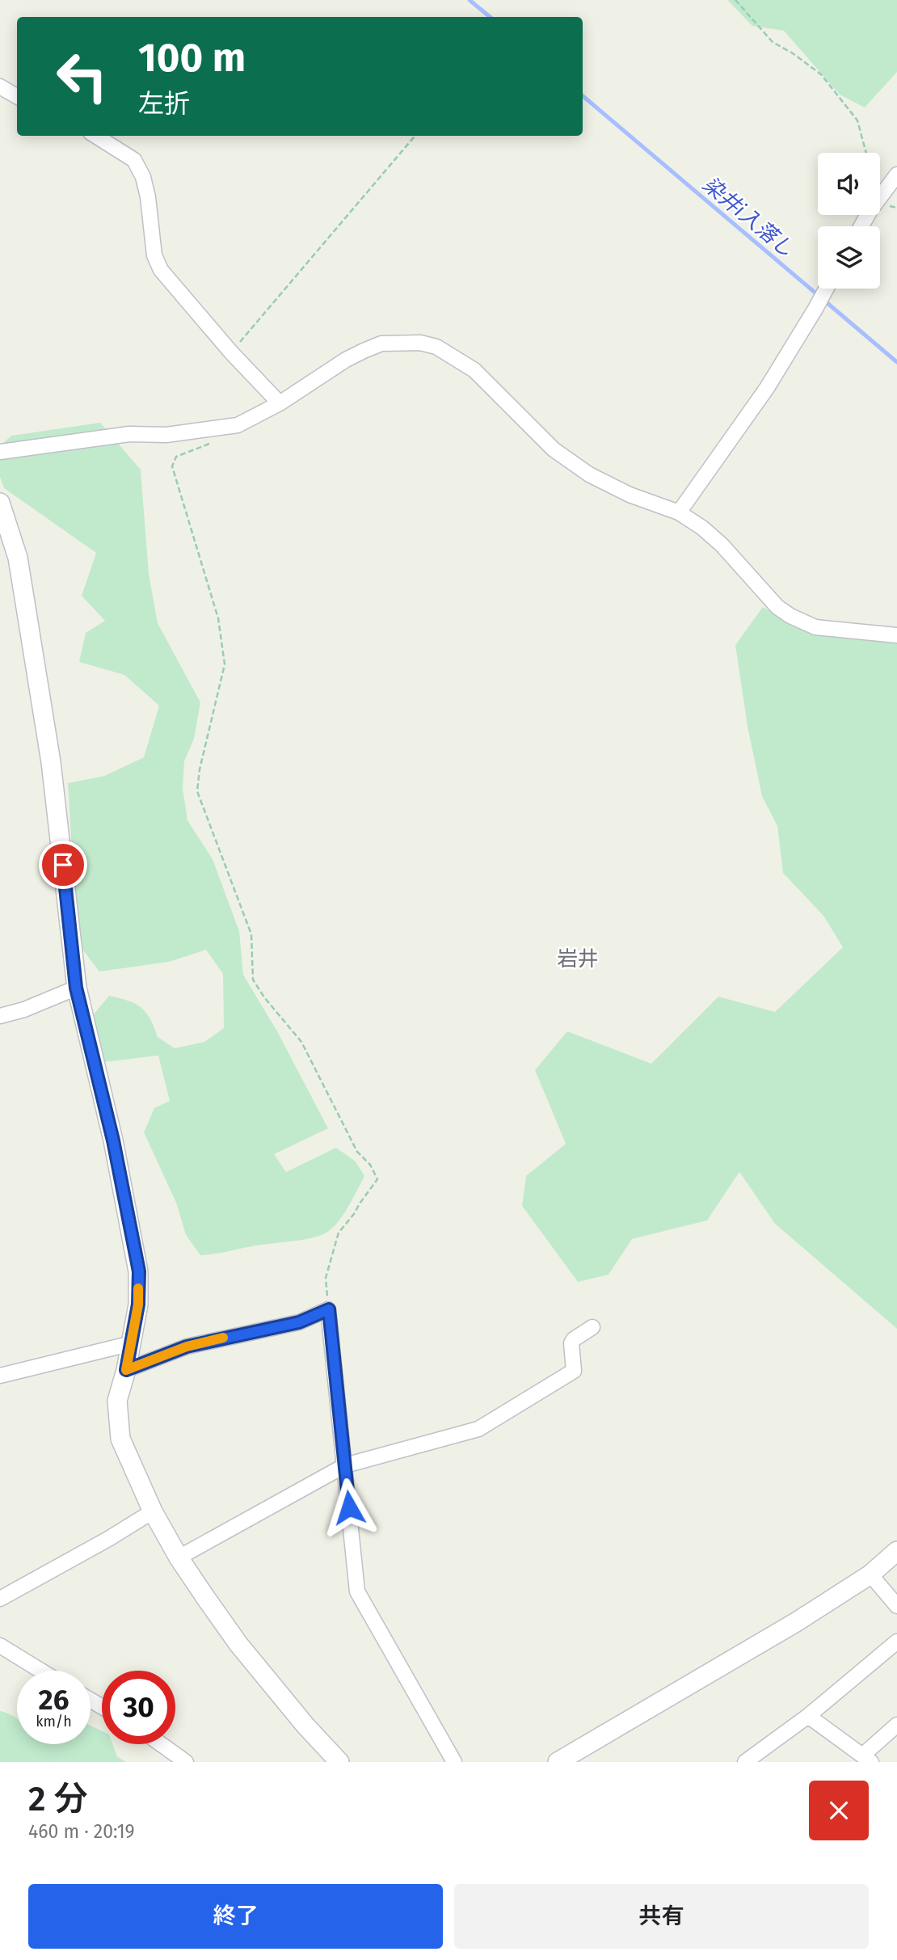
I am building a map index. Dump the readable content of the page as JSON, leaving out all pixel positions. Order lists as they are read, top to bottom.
{
  "districts": ["岩井"],
  "water": ["染井i入落し"],
  "page": {
    "turn": ["100 m", "左折"],
    "speed": "26 km/h",
    "limit": "30",
    "heading": ["2 分", "460 m · 20:19"],
    "buttons": ["終了", "共有"]
  }
}
